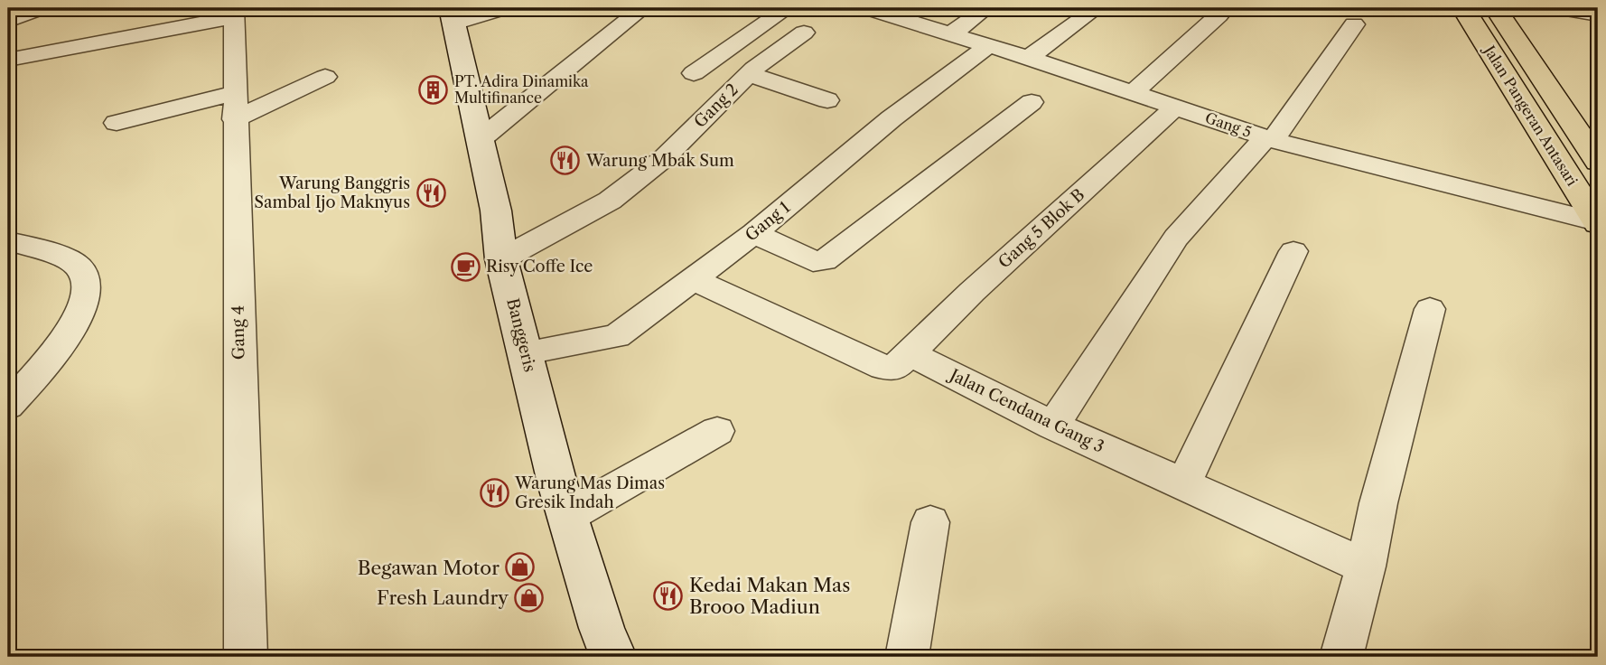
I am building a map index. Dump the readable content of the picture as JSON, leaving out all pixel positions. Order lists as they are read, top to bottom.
{
  "streets": {
    "highway": ["Jalan Pangeran Antasari"],
    "street": [
      "Gang 2",
      "Gang 5",
      "Gang 1",
      "Gang 5 Blok B",
      "Gang 4",
      "Banggeris",
      "Jalan Cendana Gang 3"
    ]
  },
  "crossings": [
    ["Gang 2", "Banggeris"],
    ["Jalan Pangeran Antasari", "Gang 5"],
    ["Gang 5", "Gang 1"],
    ["Gang 5", "Gang 5 Blok B"],
    ["Gang 1", "Banggeris"],
    ["Gang 5 Blok B", "Jalan Cendana Gang 3"]
  ],
  "places": {
    "building": ["PT. Adira Dinamika Multifinance"],
    "restaurant": [
      "Warung Mbak Sum",
      "Warung Banggris Sambal Ijo Maknyus",
      "Warung Mas Dimas Gresik Indah",
      "Kedai Makan Mas Brooo Madiun"
    ],
    "cafe": ["Risy Coffe Ice"],
    "shop": ["Begawan Motor", "Fresh Laundry"]
  }
}
